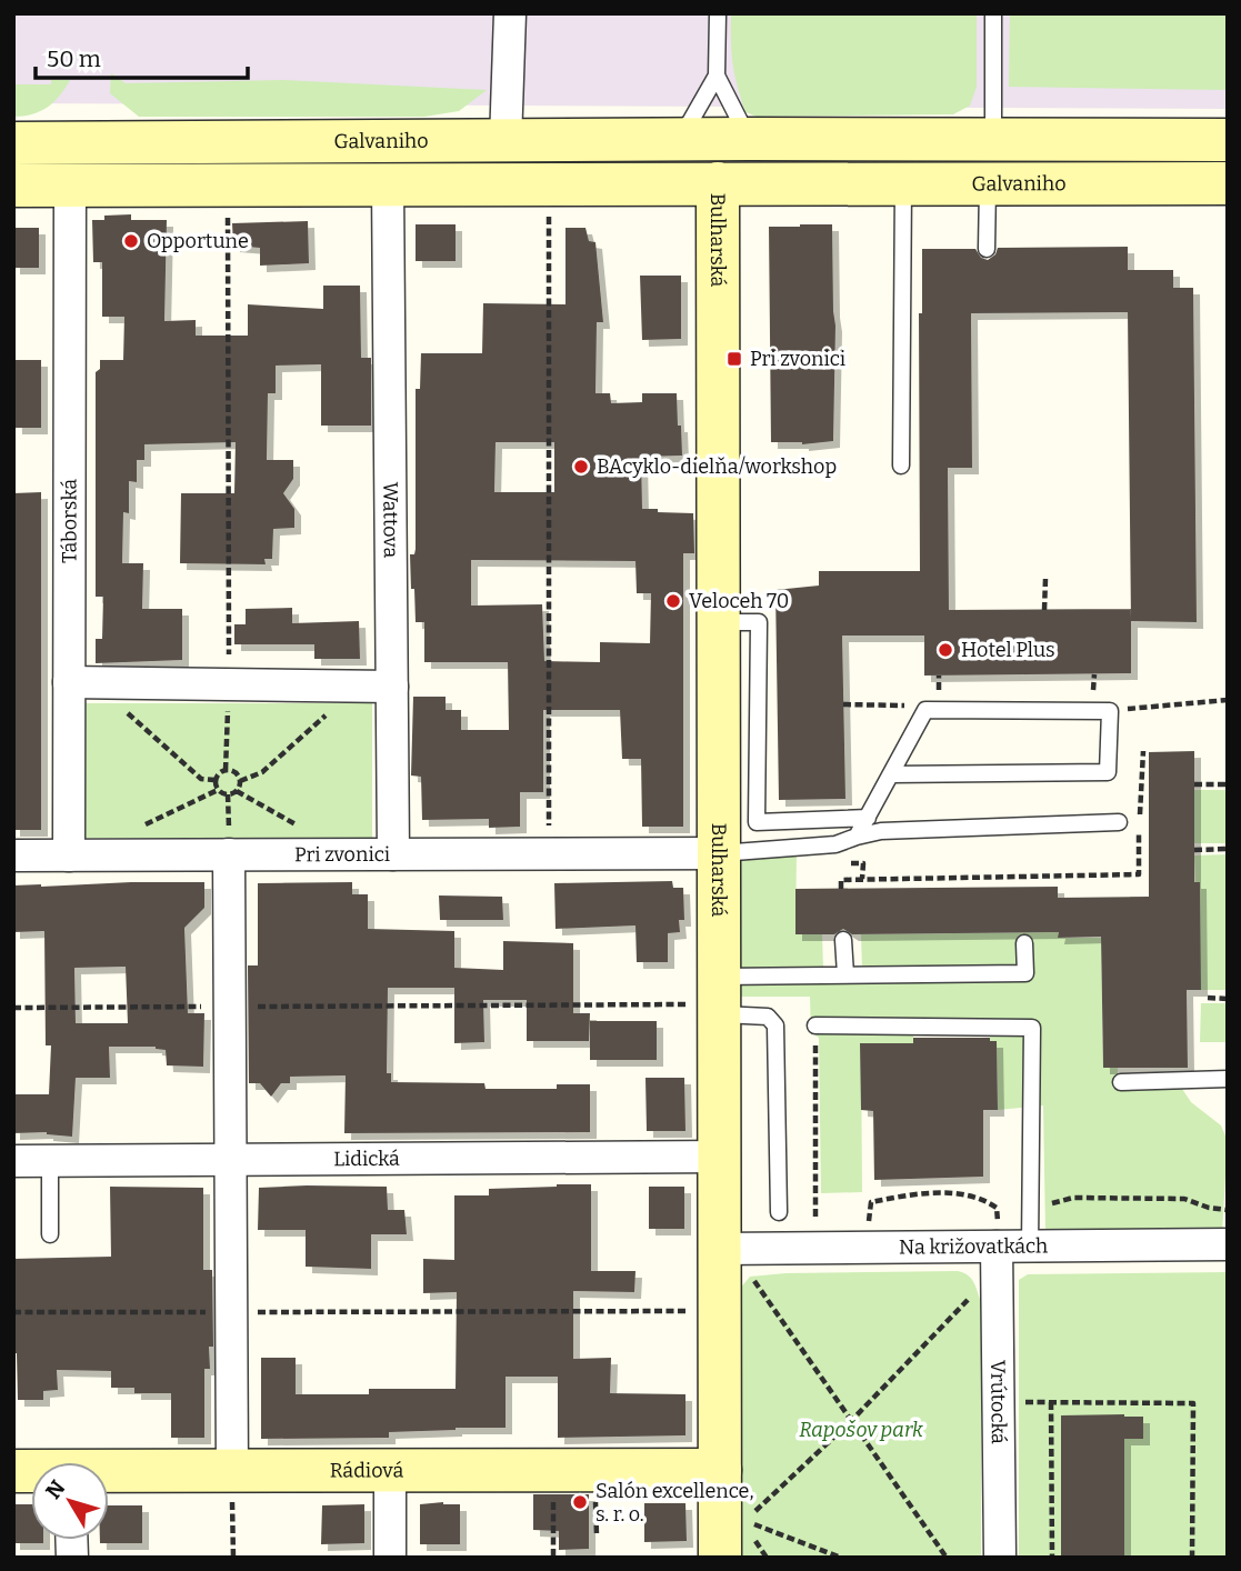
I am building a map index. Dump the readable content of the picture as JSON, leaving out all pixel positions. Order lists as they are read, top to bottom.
{
  "streets": {
    "main road": ["Galvaniho", "Bulharská", "Rádiová"],
    "street": [
      "Táborská",
      "Wattova",
      "Pri zvonici",
      "Lidická",
      "Na križovatkách",
      "Vrútocká"
    ]
  },
  "crossings": [
    ["Galvaniho", "Bulharská"],
    ["Galvaniho", "Táborská"],
    ["Galvaniho", "Wattova"],
    ["Bulharská", "Pri zvonici"],
    ["Bulharská", "Lidická"],
    ["Bulharská", "Na križovatkách"],
    ["Bulharská", "Rádiová"],
    ["Táborská", "Pri zvonici"],
    ["Wattova", "Pri zvonici"],
    ["Na križovatkách", "Vrútocká"]
  ],
  "parks": ["Rapošov park"],
  "places": {
    "other": [
      "Opportune",
      "BAcyklo-dielňa/workshop",
      "Veloceh 70",
      "Hotel Plus",
      "Salón excellence, s. r. o."
    ],
    "transit": ["Pri zvonici"]
  },
  "scale_bar": "50 m",
  "north": "top left"
}
